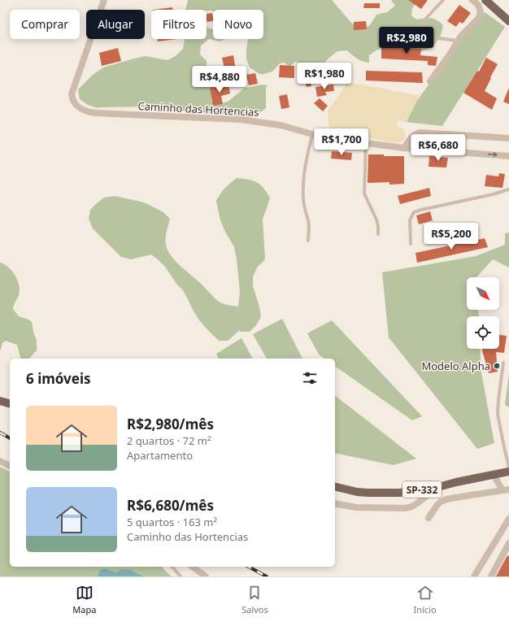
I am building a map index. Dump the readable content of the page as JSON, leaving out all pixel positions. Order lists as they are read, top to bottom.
{
  "streets": {
    "main road": ["SP-332"],
    "street": ["Caminho das Hortencias"]
  },
  "places": ["Modelo Alpha"],
  "north": "bottom right",
  "page": {
    "chip": [
      "Comprar",
      "Alugar",
      "Filtros",
      "Novo"
    ],
    "price": [
      "R$2,980",
      "R$1,980",
      "R$4,880",
      "R$1,700",
      "R$6,680",
      "R$5,200"
    ],
    "heading": "6 imóveis",
    "list": [
      {
        "name": "R$2,980/mês",
        "note": "2 quartos · 72 m² · Apartamento"
      },
      {
        "name": "R$6,680/mês",
        "note": "5 quartos · 163 m² · Caminho das Hortencias"
      }
    ],
    "tabs": ["Mapa", "Salvos", "Início"]
  }
}
